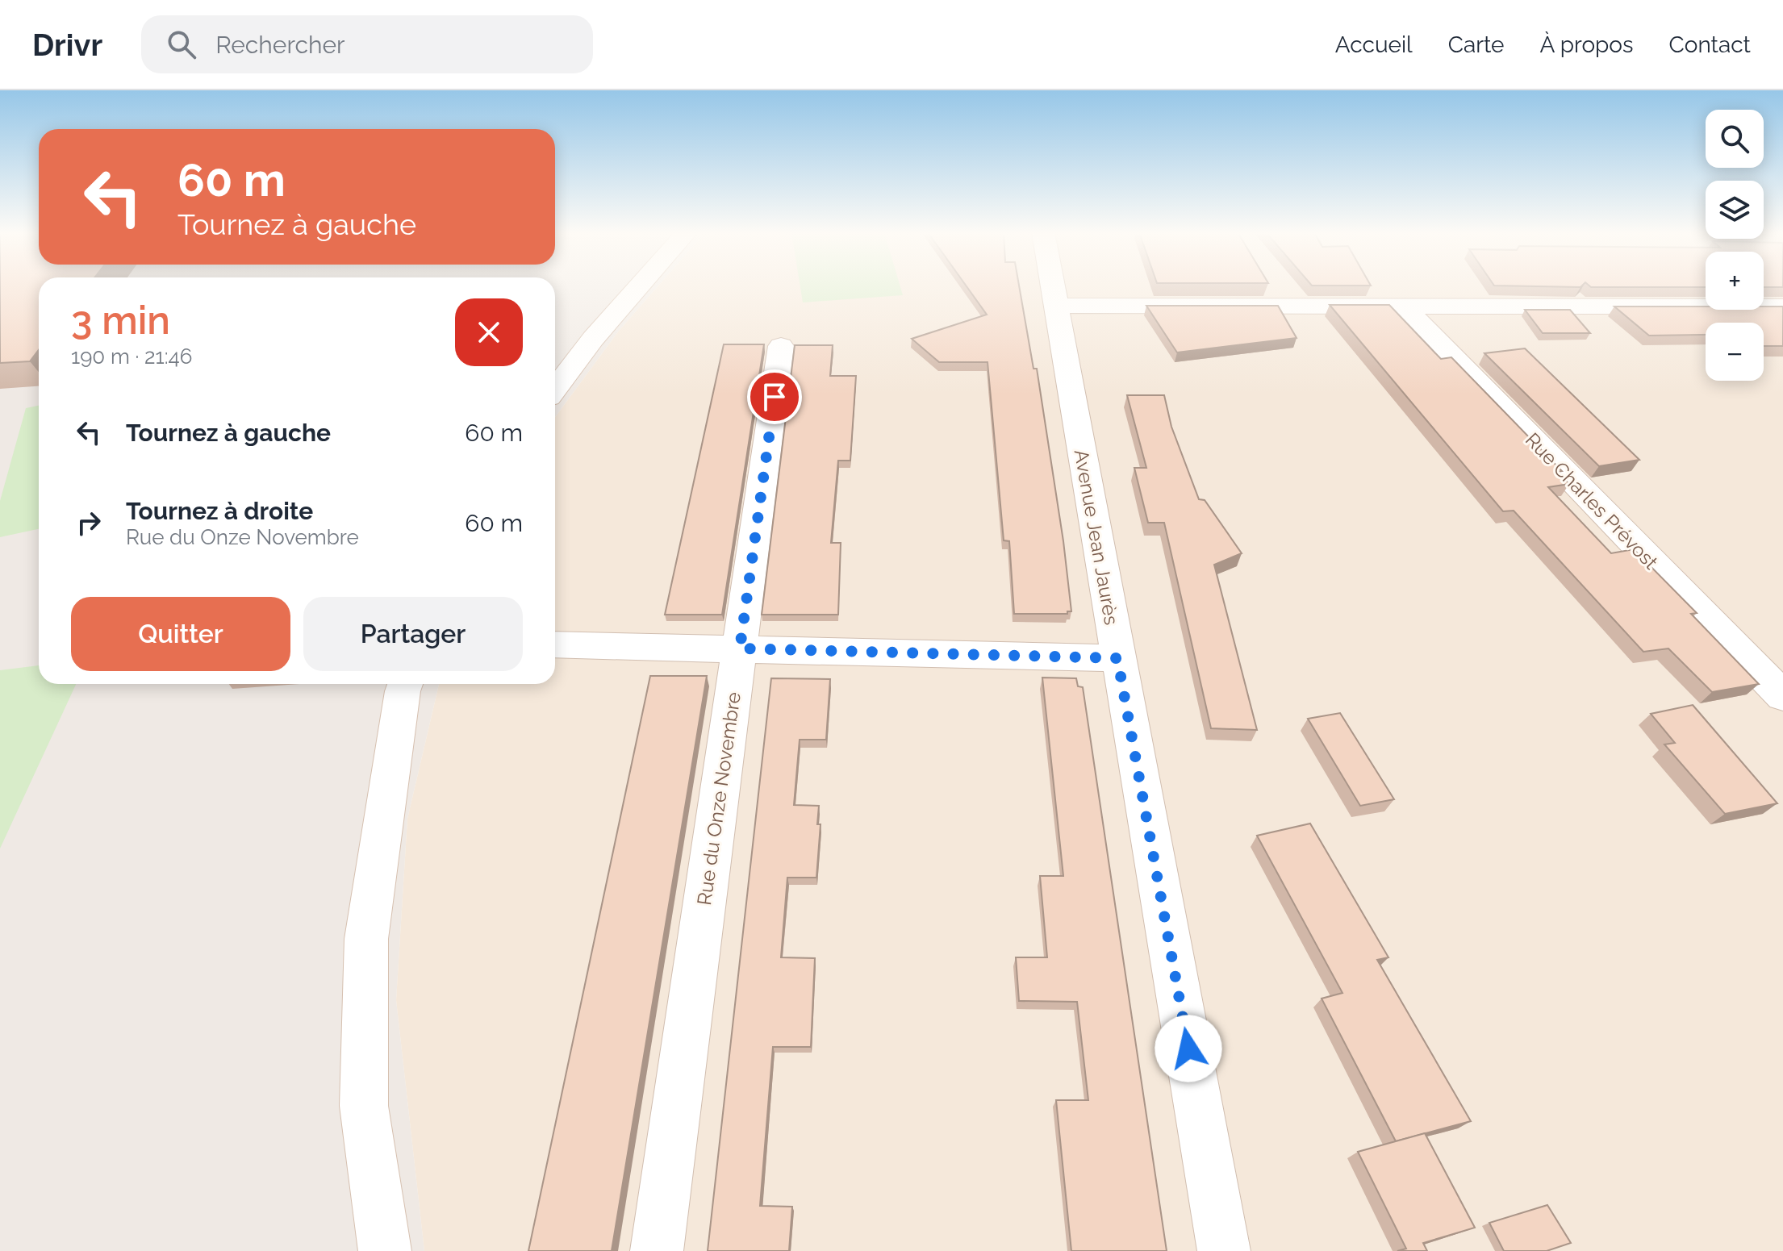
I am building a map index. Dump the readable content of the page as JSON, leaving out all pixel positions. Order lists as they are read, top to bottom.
{
  "streets": {
    "street": ["Rue Charles Prévost", "Avenue Jean Jaurès", "Rue du Onze Novembre"]
  },
  "page": {
    "header": "Drivr",
    "search": "Rechercher",
    "nav": [
      "Accueil",
      "Carte",
      "À propos",
      "Contact"
    ],
    "map_buttons": ["+", "−"],
    "turn": ["60 m", "Tournez à gauche"],
    "heading": ["3 min", "190 m · 21:46"],
    "list": [
      {
        "name": "Tournez à gauche",
        "value": "60 m"
      },
      {
        "name": "Tournez à droite",
        "note": "Rue du Onze Novembre",
        "value": "60 m"
      }
    ],
    "buttons": ["Quitter", "Partager"]
  }
}
